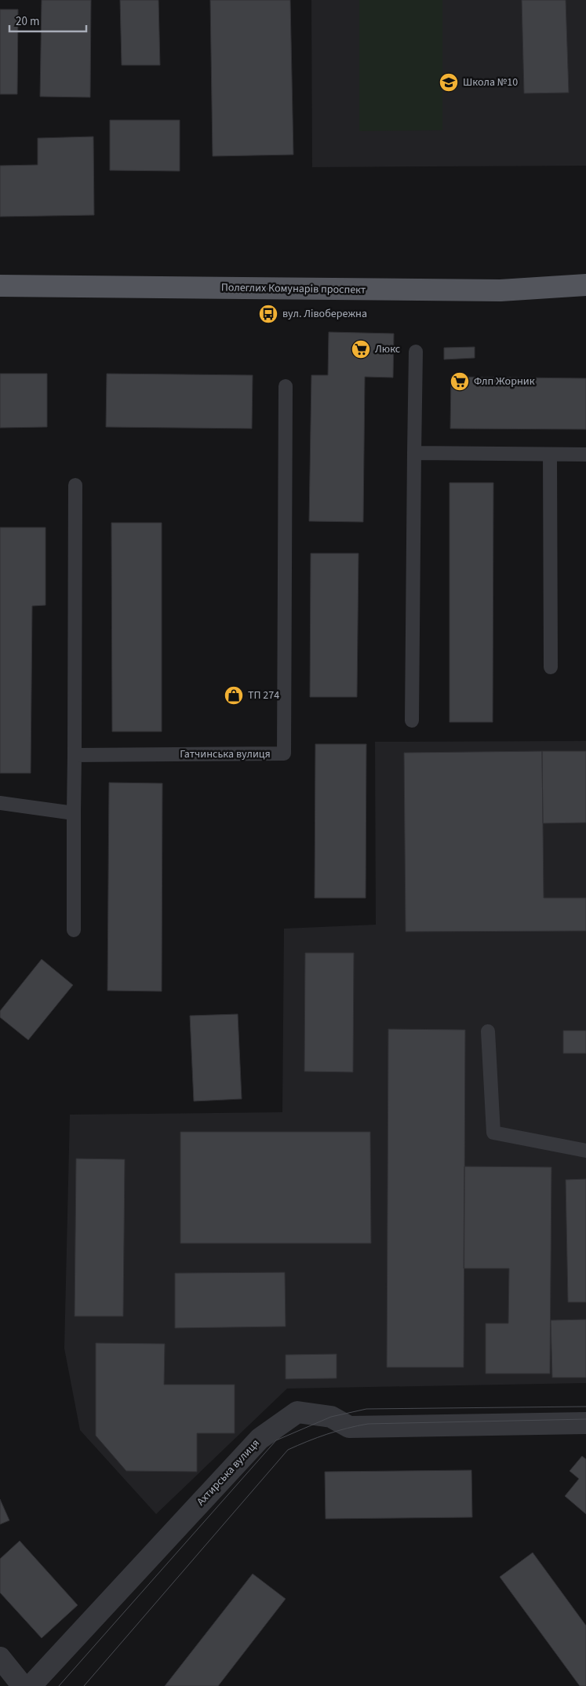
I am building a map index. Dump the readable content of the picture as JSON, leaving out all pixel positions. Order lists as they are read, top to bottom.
{
  "streets": {
    "main road": ["Полеглих Комунарів проспект"],
    "street": ["Ахтирська вулиця"],
    "lane": ["Гатчинська вулиця"]
  },
  "places": {
    "school or university": ["Школа №10"],
    "bus stop": ["вул. Лівобережна"],
    "supermarket": ["Люкс", "Флп Жорник"],
    "shop": ["ТП 274"]
  },
  "scale_bar": "20 m"
}
